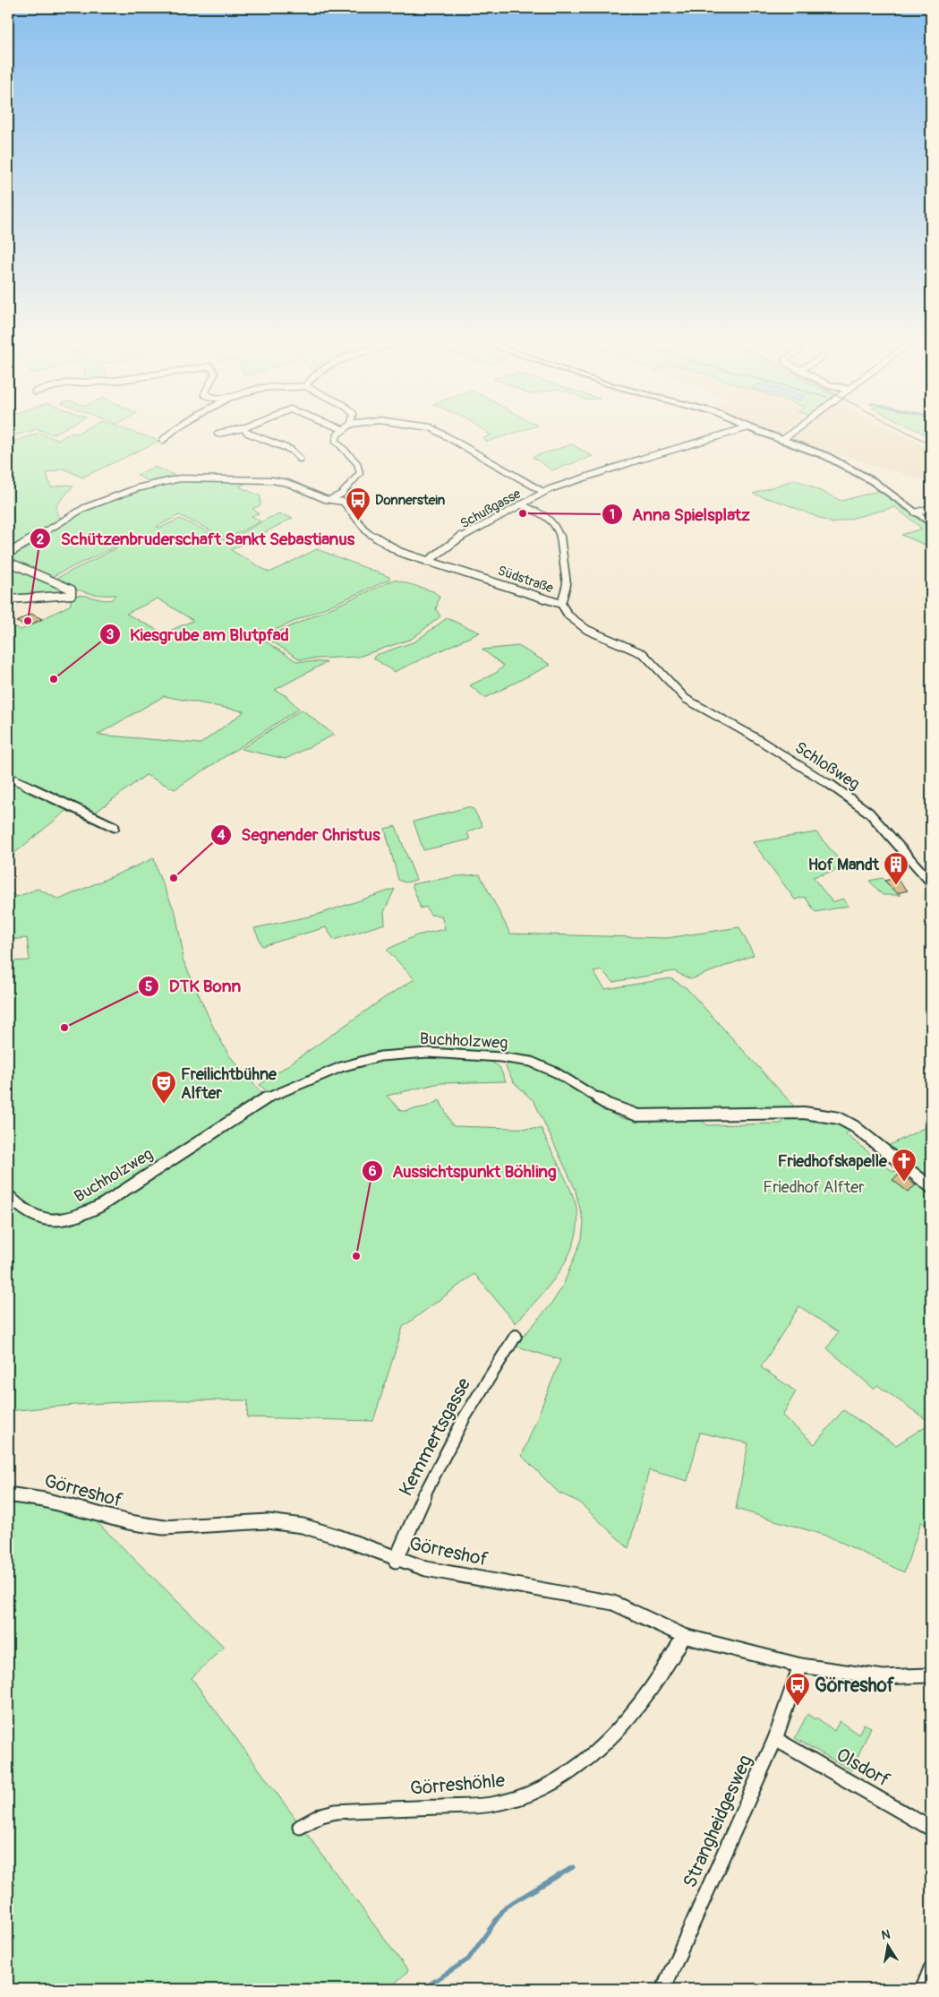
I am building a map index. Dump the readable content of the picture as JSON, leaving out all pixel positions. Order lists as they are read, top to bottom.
{
  "streets": {
    "street": [
      "Schußgasse",
      "Südstraße",
      "Schloßweg",
      "Buchholzweg",
      "Kemmertsgasse",
      "Görreshof",
      "Olsdorf",
      "Görreshöhle",
      "Strangheidgesweg"
    ]
  },
  "crossings": [
    ["Schußgasse", "Südstraße"],
    ["Südstraße", "Schloßweg"],
    ["Kemmertsgasse", "Görreshof"],
    ["Görreshof", "Görreshöhle"],
    ["Görreshof", "Strangheidgesweg"],
    ["Olsdorf", "Strangheidgesweg"]
  ],
  "parks": ["Friedhof Alfter"],
  "places": {
    "other": [
      "Anna Spielsplatz",
      "Schützenbruderschaft Sankt Sebastianus",
      "Kiesgrube am Blutpfad",
      "Segnender Christus",
      "DTK Bonn",
      "Aussichtspunkt Böhling"
    ],
    "bus stop": ["Donnerstein", "Görreshof"],
    "building": ["Hof Mandt"],
    "theatre": ["Freilichtbühne Alfter"],
    "church": ["Friedhofskapelle"]
  },
  "north": "top"
}
